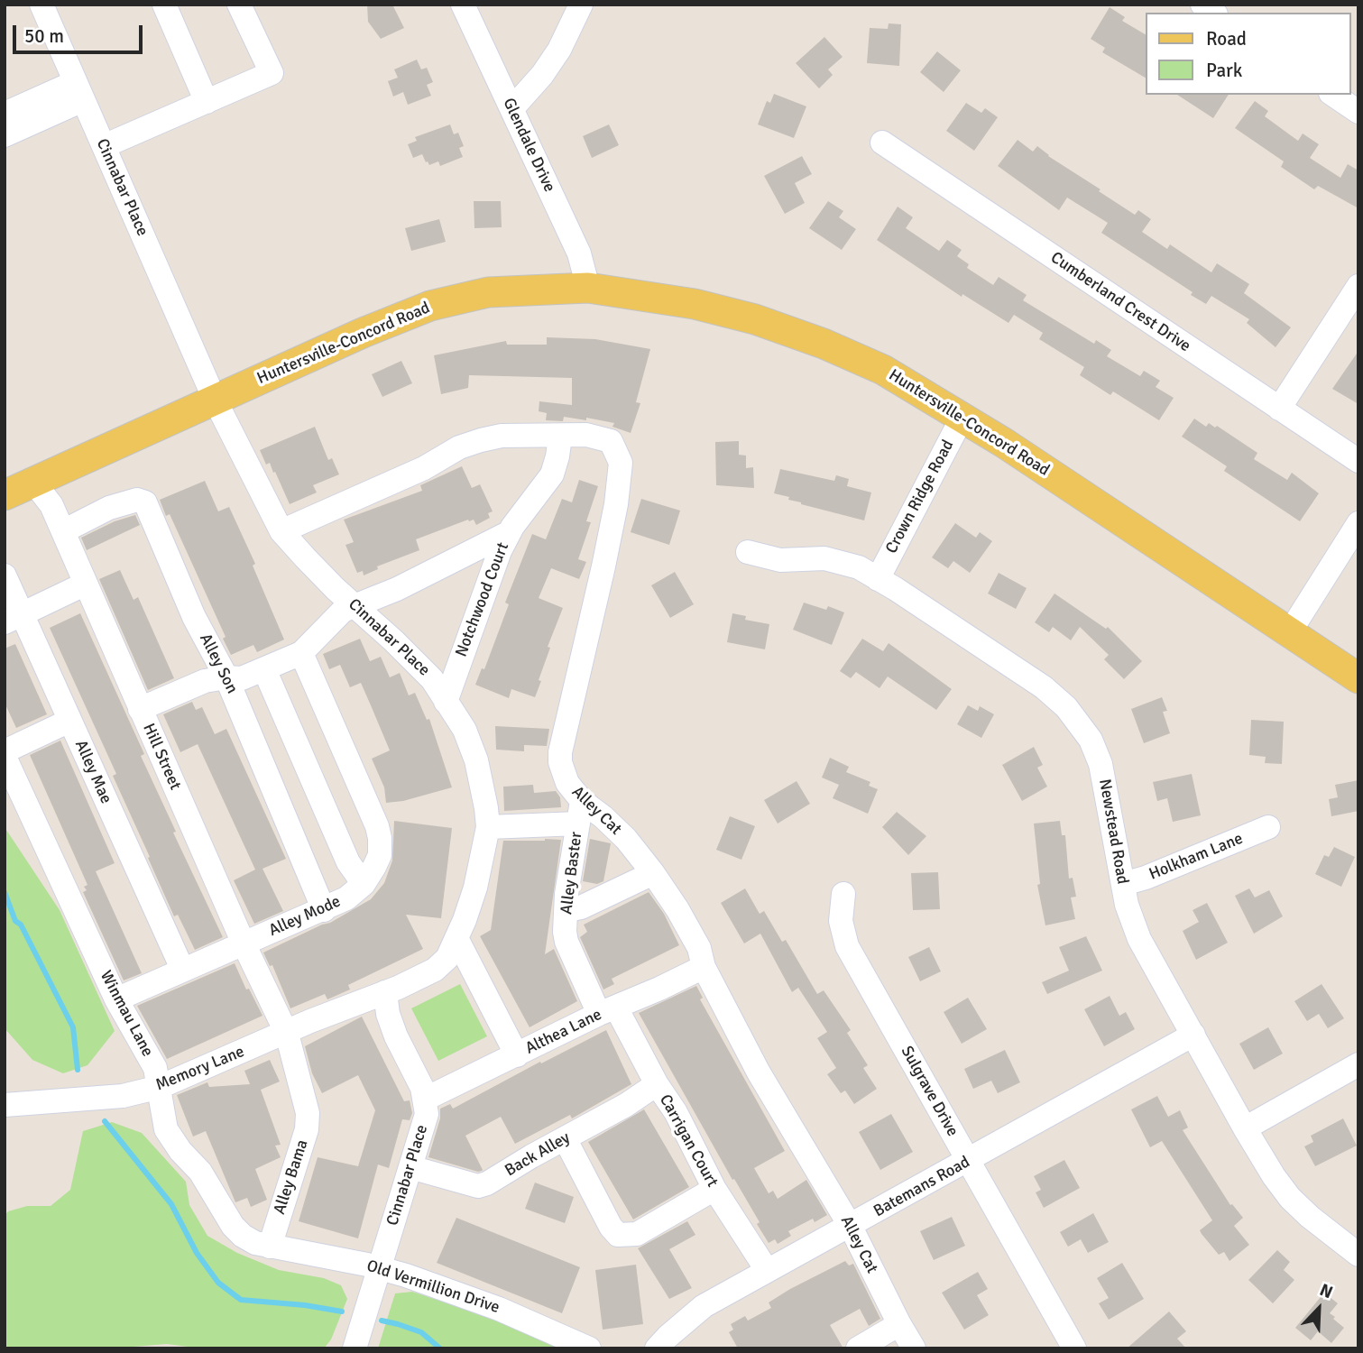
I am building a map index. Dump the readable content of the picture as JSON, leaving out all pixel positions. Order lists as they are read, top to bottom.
{
  "streets": {
    "main road": ["Huntersville-Concord Road"],
    "street": [
      "Glendale Drive",
      "Cinnabar Place",
      "Cumberland Crest Drive",
      "Crown Ridge Road",
      "Notchwood Court",
      "Alley Son",
      "Hill Street",
      "Alley Mae",
      "Alley Cat",
      "Newstead Road",
      "Holkham Lane",
      "Alley Baster",
      "Alley Mode",
      "Winmau Lane",
      "Althea Lane",
      "Memory Lane",
      "Sulgrave Drive",
      "Carrigan Court",
      "Back Alley",
      "Alley Bama",
      "Batemans Road",
      "Old Vermillion Drive"
    ]
  },
  "crossings": [
    ["Glendale Drive", "Huntersville-Concord Road"],
    ["Cinnabar Place", "Huntersville-Concord Road"],
    ["Cinnabar Place", "Notchwood Court"],
    ["Cinnabar Place", "Alley Cat"],
    ["Cinnabar Place", "Althea Lane"],
    ["Cinnabar Place", "Memory Lane"],
    ["Cinnabar Place", "Back Alley"],
    ["Cinnabar Place", "Old Vermillion Drive"],
    ["Huntersville-Concord Road", "Crown Ridge Road"],
    ["Huntersville-Concord Road", "Hill Street"],
    ["Crown Ridge Road", "Newstead Road"],
    ["Notchwood Court", "Alley Cat"],
    ["Alley Son", "Hill Street"],
    ["Alley Son", "Alley Mode"],
    ["Hill Street", "Alley Mode"],
    ["Hill Street", "Memory Lane"],
    ["Hill Street", "Alley Bama"],
    ["Alley Mae", "Alley Mode"],
    ["Alley Cat", "Alley Baster"],
    ["Alley Cat", "Althea Lane"],
    ["Alley Cat", "Batemans Road"],
    ["Newstead Road", "Holkham Lane"],
    ["Newstead Road", "Batemans Road"],
    ["Alley Baster", "Althea Lane"],
    ["Alley Baster", "Carrigan Court"],
    ["Alley Mode", "Winmau Lane"],
    ["Winmau Lane", "Memory Lane"],
    ["Winmau Lane", "Alley Bama"],
    ["Winmau Lane", "Old Vermillion Drive"],
    ["Althea Lane", "Carrigan Court"],
    ["Memory Lane", "Alley Bama"],
    ["Sulgrave Drive", "Batemans Road"],
    ["Carrigan Court", "Back Alley"],
    ["Carrigan Court", "Batemans Road"],
    ["Alley Bama", "Old Vermillion Drive"]
  ],
  "legend": ["Road", "Park"],
  "scale_bar": "50 m",
  "north": "top right"
}
